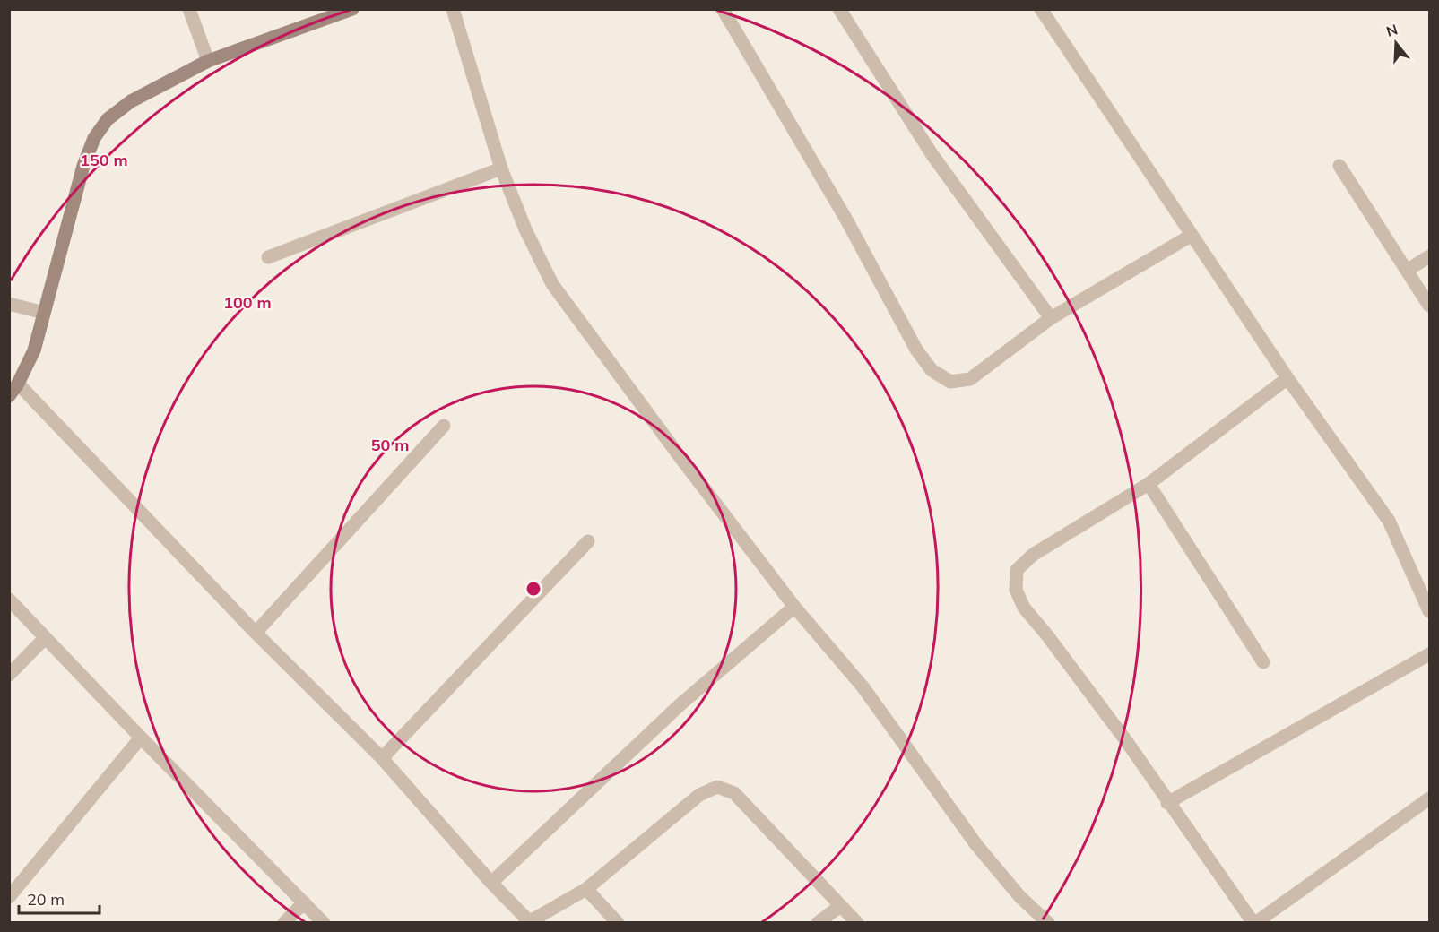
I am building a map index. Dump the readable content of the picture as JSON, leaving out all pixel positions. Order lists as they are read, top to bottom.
{
  "scale_bar": "20 m",
  "north": "top",
  "rings": ["150 m", "100 m", "50 m"]
}
